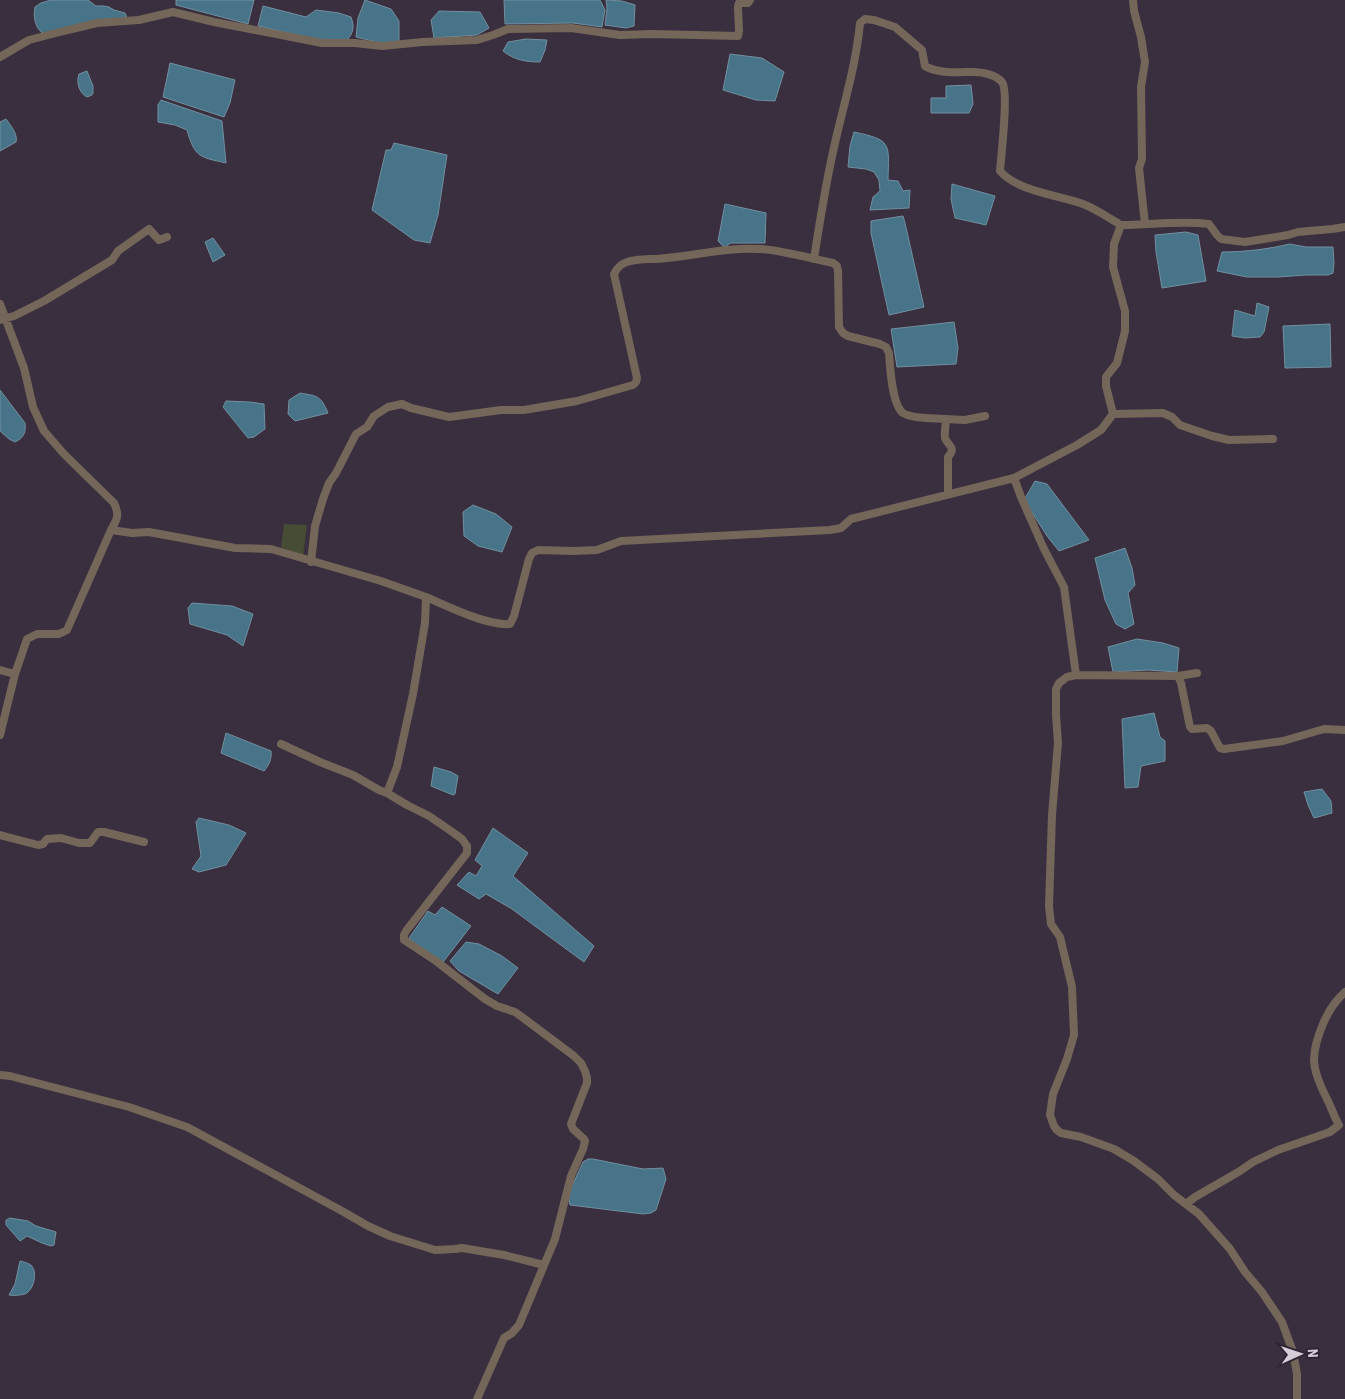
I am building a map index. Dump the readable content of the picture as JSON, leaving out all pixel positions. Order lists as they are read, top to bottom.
{
  "north": "right"
}
